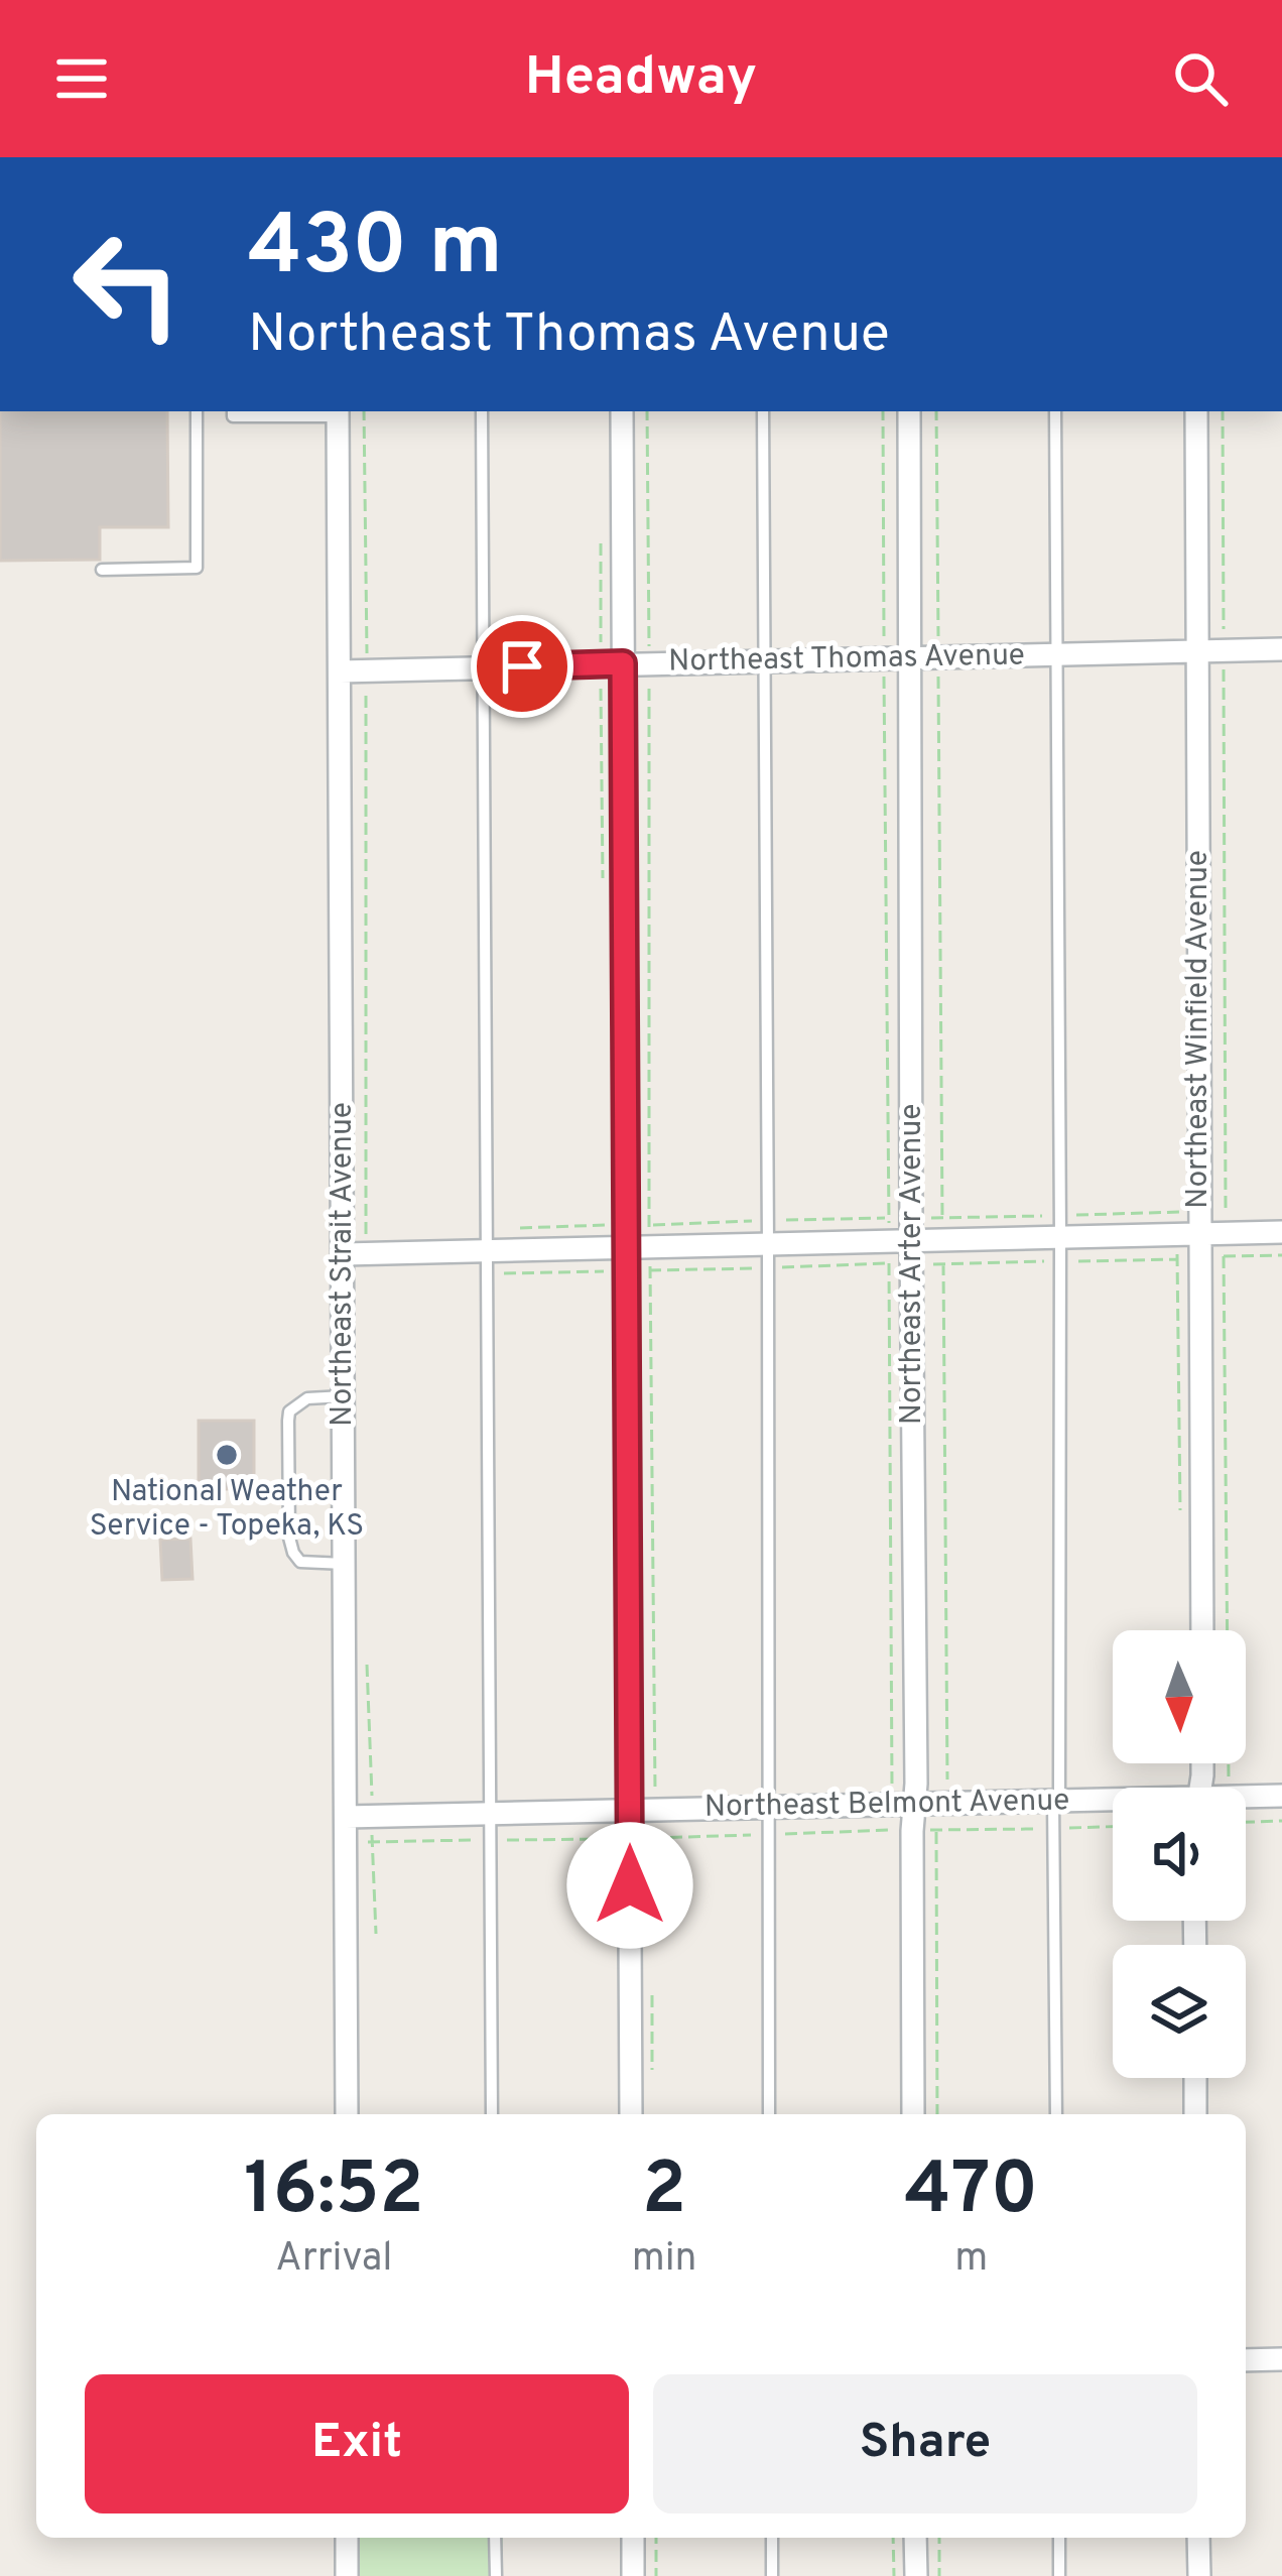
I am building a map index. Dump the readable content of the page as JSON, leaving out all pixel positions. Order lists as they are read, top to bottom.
{
  "streets": {
    "street": [
      "Northeast Thomas Avenue",
      "Northeast Winfield Avenue",
      "Northeast Strait Avenue",
      "Northeast Arter Avenue",
      "Northeast Belmont Avenue"
    ]
  },
  "crossings": [
    ["Northeast Thomas Avenue", "Northeast Winfield Avenue"],
    ["Northeast Thomas Avenue", "Northeast Strait Avenue"],
    ["Northeast Thomas Avenue", "Northeast Arter Avenue"],
    ["Northeast Strait Avenue", "Northeast Belmont Avenue"],
    ["Northeast Arter Avenue", "Northeast Belmont Avenue"]
  ],
  "places": ["National Weather Service - Topeka, KS"],
  "north": "bottom",
  "page": {
    "header": "Headway",
    "turn": ["430 m", "Northeast Thomas Avenue"],
    "eta": [
      "16:52",
      "Arrival",
      "2",
      "min",
      "470",
      "m"
    ],
    "buttons": ["Exit", "Share"]
  }
}
